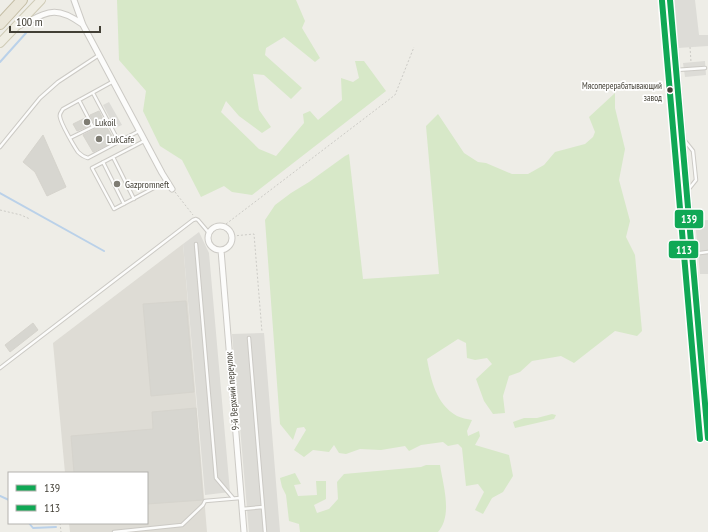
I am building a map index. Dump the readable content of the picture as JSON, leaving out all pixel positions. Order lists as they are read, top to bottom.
{
  "streets": {
    "street": ["9-й Верхний переулок"]
  },
  "places": [
    "Мясоперерабатывающий завод",
    "Lukoil",
    "LukCafe",
    "Gazpromneft"
  ],
  "lines": ["transit line 139", "transit line 113"],
  "legend": ["139", "113"],
  "scale_bar": "100 m"
}
